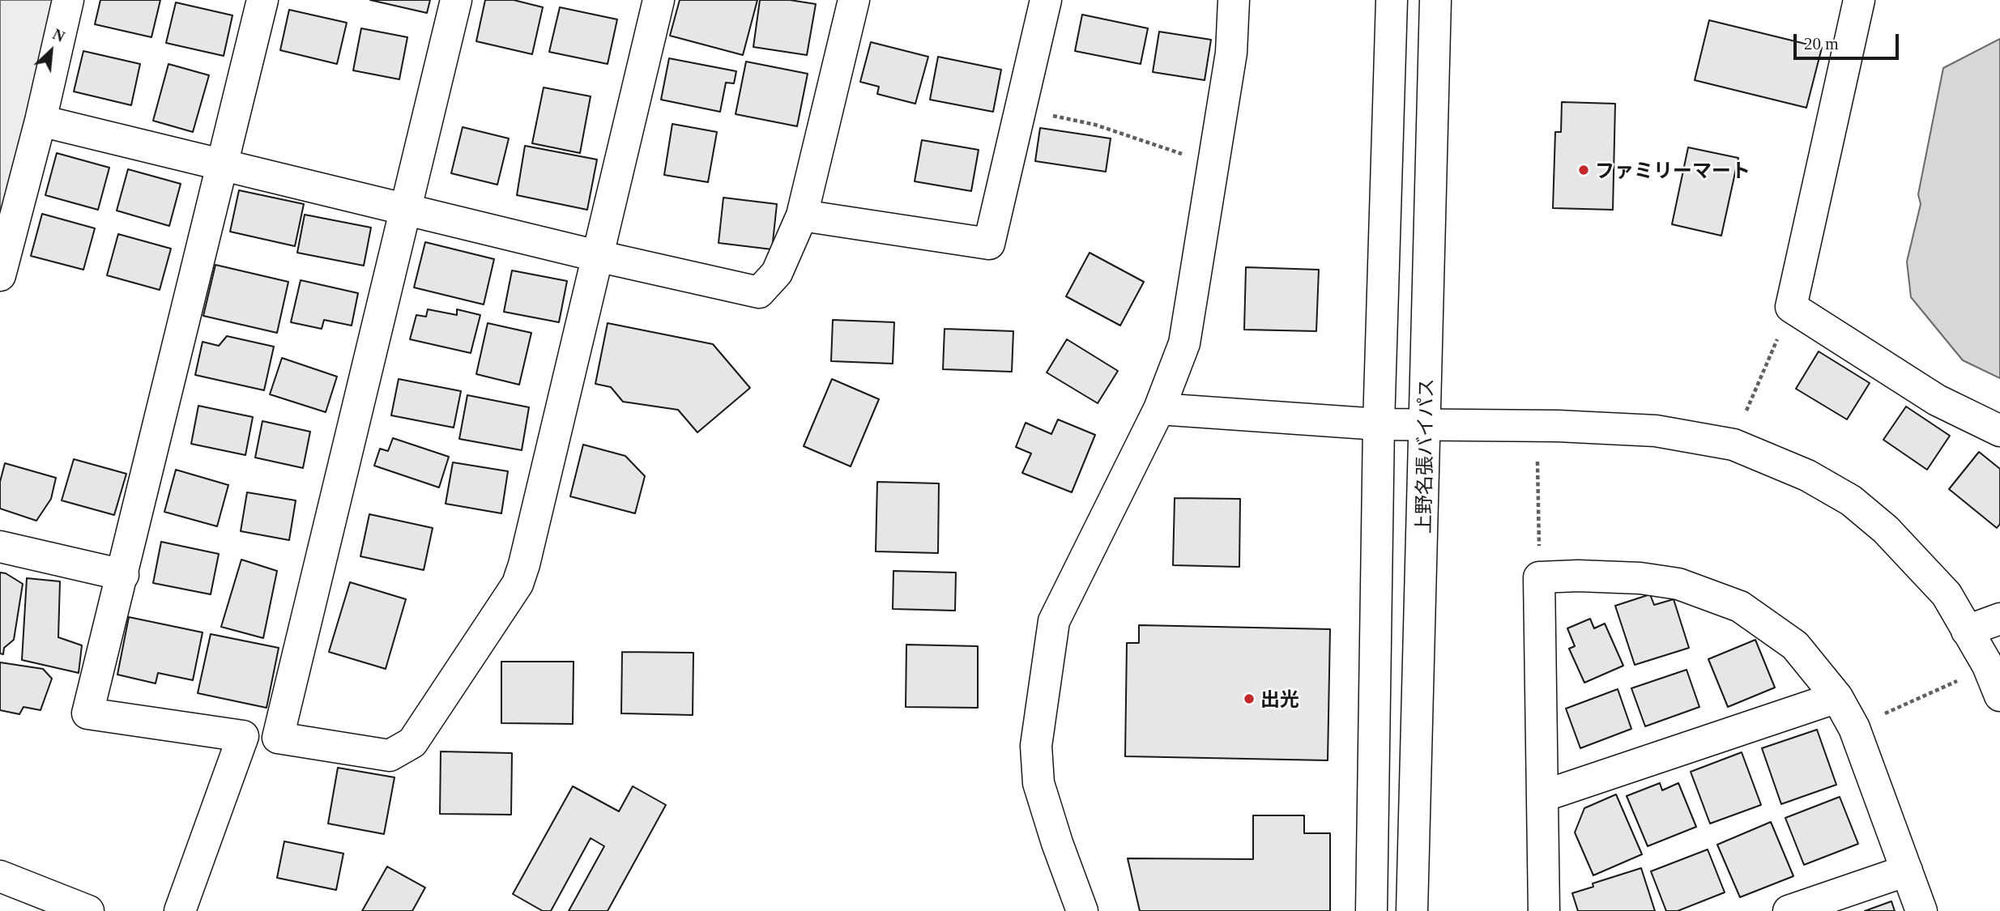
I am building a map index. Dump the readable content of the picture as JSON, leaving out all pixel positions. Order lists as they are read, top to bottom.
{
  "streets": {
    "main road": ["上野名張バイパス"]
  },
  "places": ["ファミリーマート", "出光"],
  "scale_bar": "20 m",
  "north": "top right"
}
